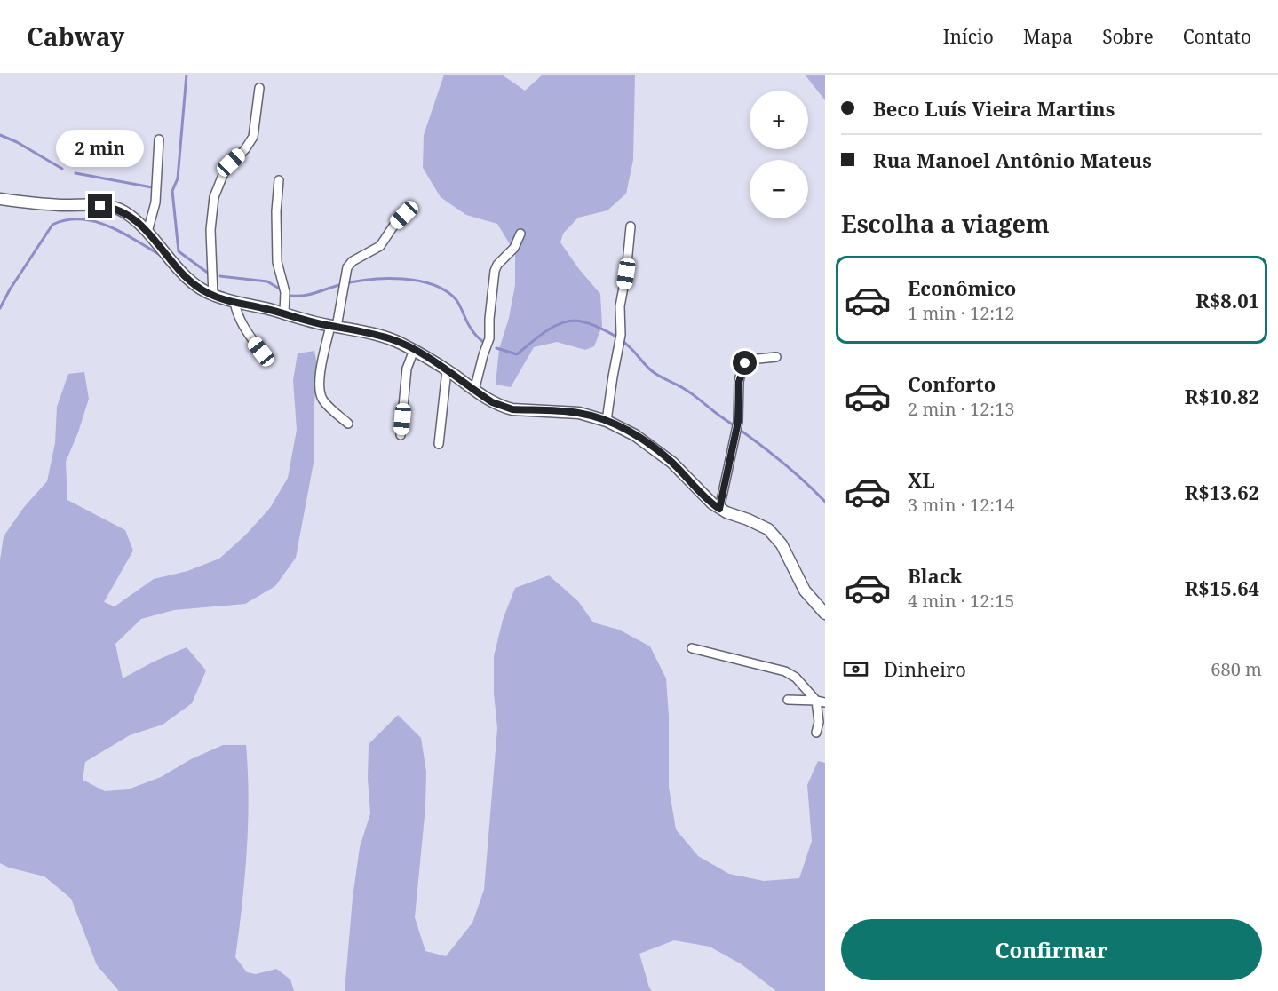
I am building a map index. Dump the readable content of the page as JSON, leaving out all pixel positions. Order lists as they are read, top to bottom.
{
  "page": {
    "header": "Cabway",
    "nav": [
      "Início",
      "Mapa",
      "Sobre",
      "Contato"
    ],
    "banner": ["Beco Luís Vieira Martins", "Rua Manoel Antônio Mateus"],
    "map_buttons": ["+", "−"],
    "bubble": "2 min",
    "heading": "Escolha a viagem",
    "list": [
      {
        "name": "Econômico",
        "note": "1 min · 12:12",
        "value": "R$8.01"
      },
      {
        "name": "Conforto",
        "note": "2 min · 12:13",
        "value": "R$10.82"
      },
      {
        "name": "XL",
        "note": "3 min · 12:14",
        "value": "R$13.62"
      },
      {
        "name": "Black",
        "note": "4 min · 12:15",
        "value": "R$15.64"
      }
    ],
    "pay": ["Dinheiro", "680 m"],
    "buttons": "Confirmar"
  }
}
